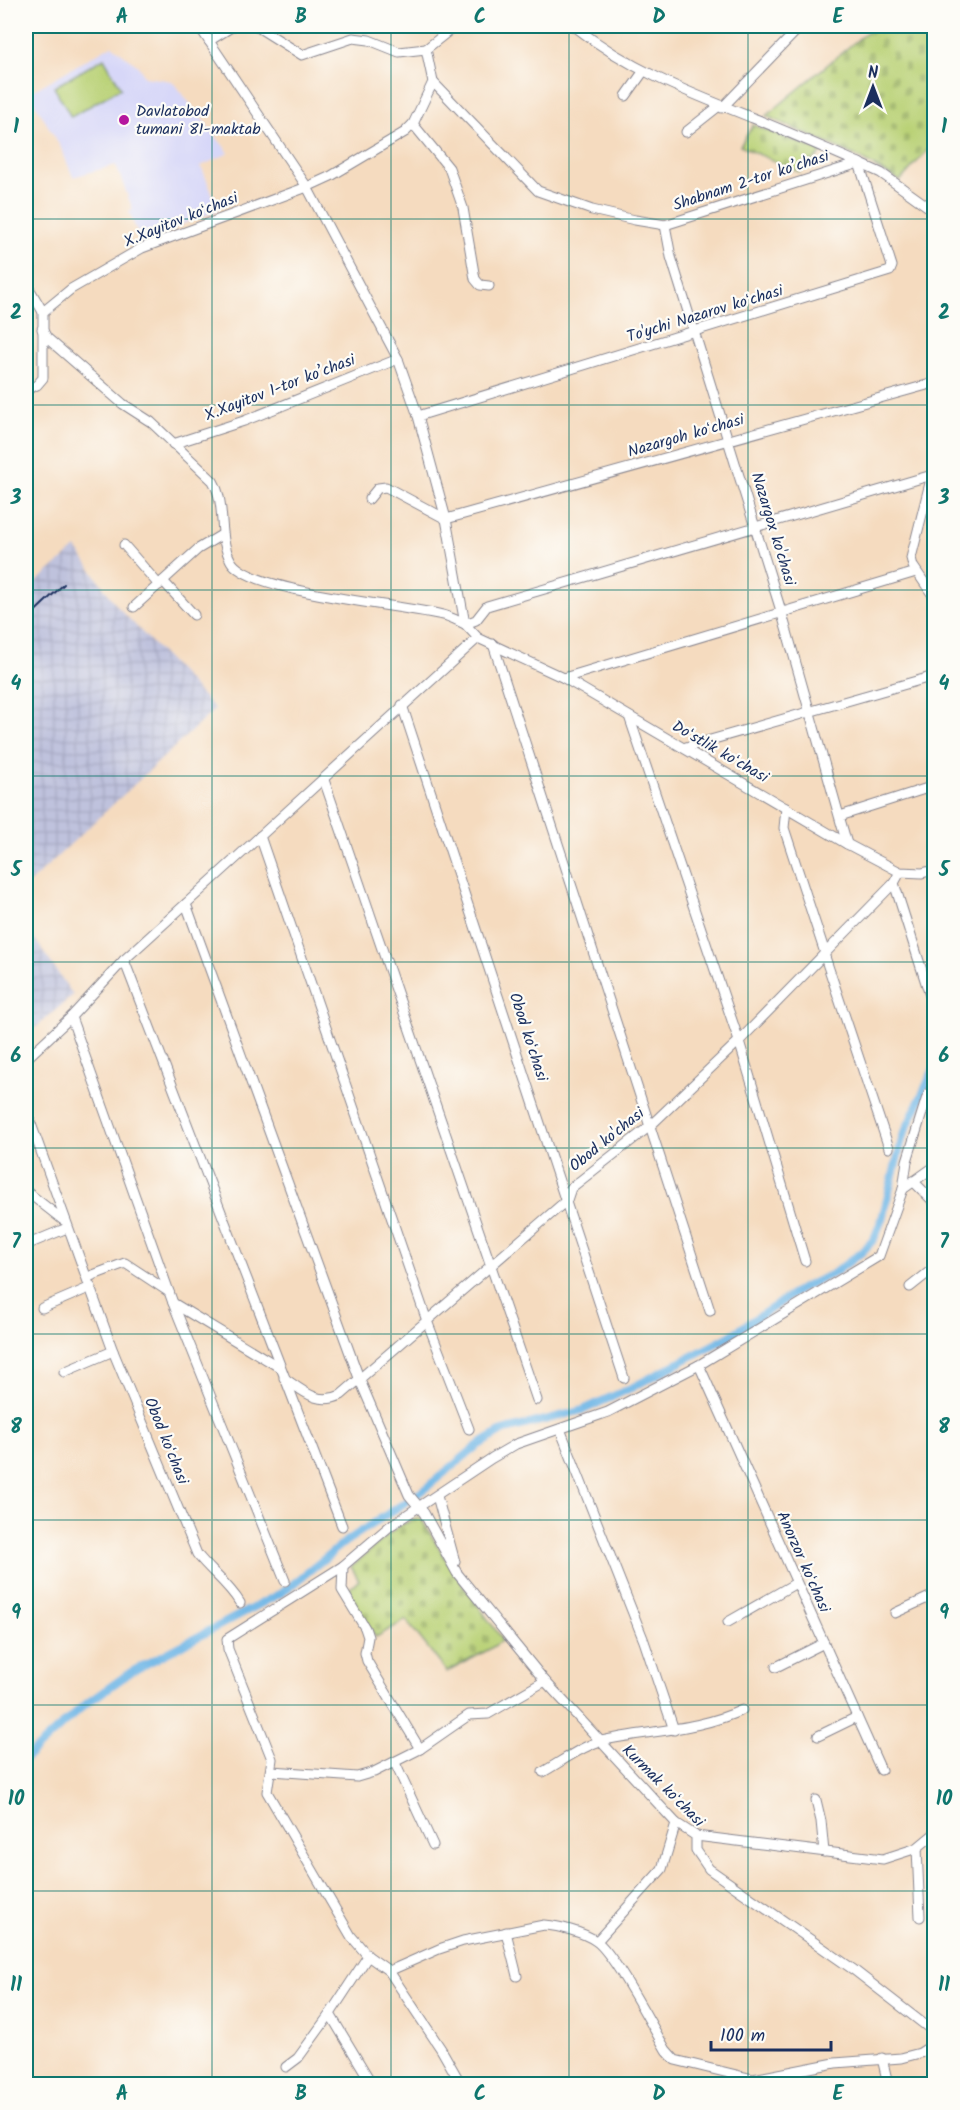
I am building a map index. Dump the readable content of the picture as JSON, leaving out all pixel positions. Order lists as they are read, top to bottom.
{
  "streets": {
    "street": [
      "Shabnam 2-tor koʼchasi",
      "X.Xayitov koʻchasi",
      "To'ychi Nazarov koʻchasi",
      "X.Xayitov 1-tor koʼchasi",
      "Nazargoh koʻchasi",
      "Nazargox ko'chasi",
      "Doʻstlik koʻchasi",
      "Obod koʻchasi",
      "Obod ko'chasi",
      "Anorzor koʻchasi",
      "Kurmak koʻchasi"
    ]
  },
  "crossings": [
    ["Shabnam 2-tor koʼchasi", "To'ychi Nazarov koʻchasi"],
    ["Shabnam 2-tor koʼchasi", "Nazargox ko'chasi"],
    ["To'ychi Nazarov koʻchasi", "Nazargox ko'chasi"],
    ["Nazargoh koʻchasi", "Nazargox ko'chasi"],
    ["Nazargox ko'chasi", "Doʻstlik koʻchasi"],
    ["Doʻstlik koʻchasi", "Obod ko'chasi"],
    ["Obod koʻchasi", "Obod ko'chasi"]
  ],
  "places": ["Davlatobod tumani 81-maktab"],
  "scale_bar": "100 m",
  "north": "top",
  "grid": {
    "columns": [
      "A",
      "B",
      "C",
      "D",
      "E"
    ],
    "rows": [
      "1",
      "2",
      "3",
      "4",
      "5",
      "6",
      "7",
      "8",
      "9",
      "10",
      "11"
    ]
  }
}
